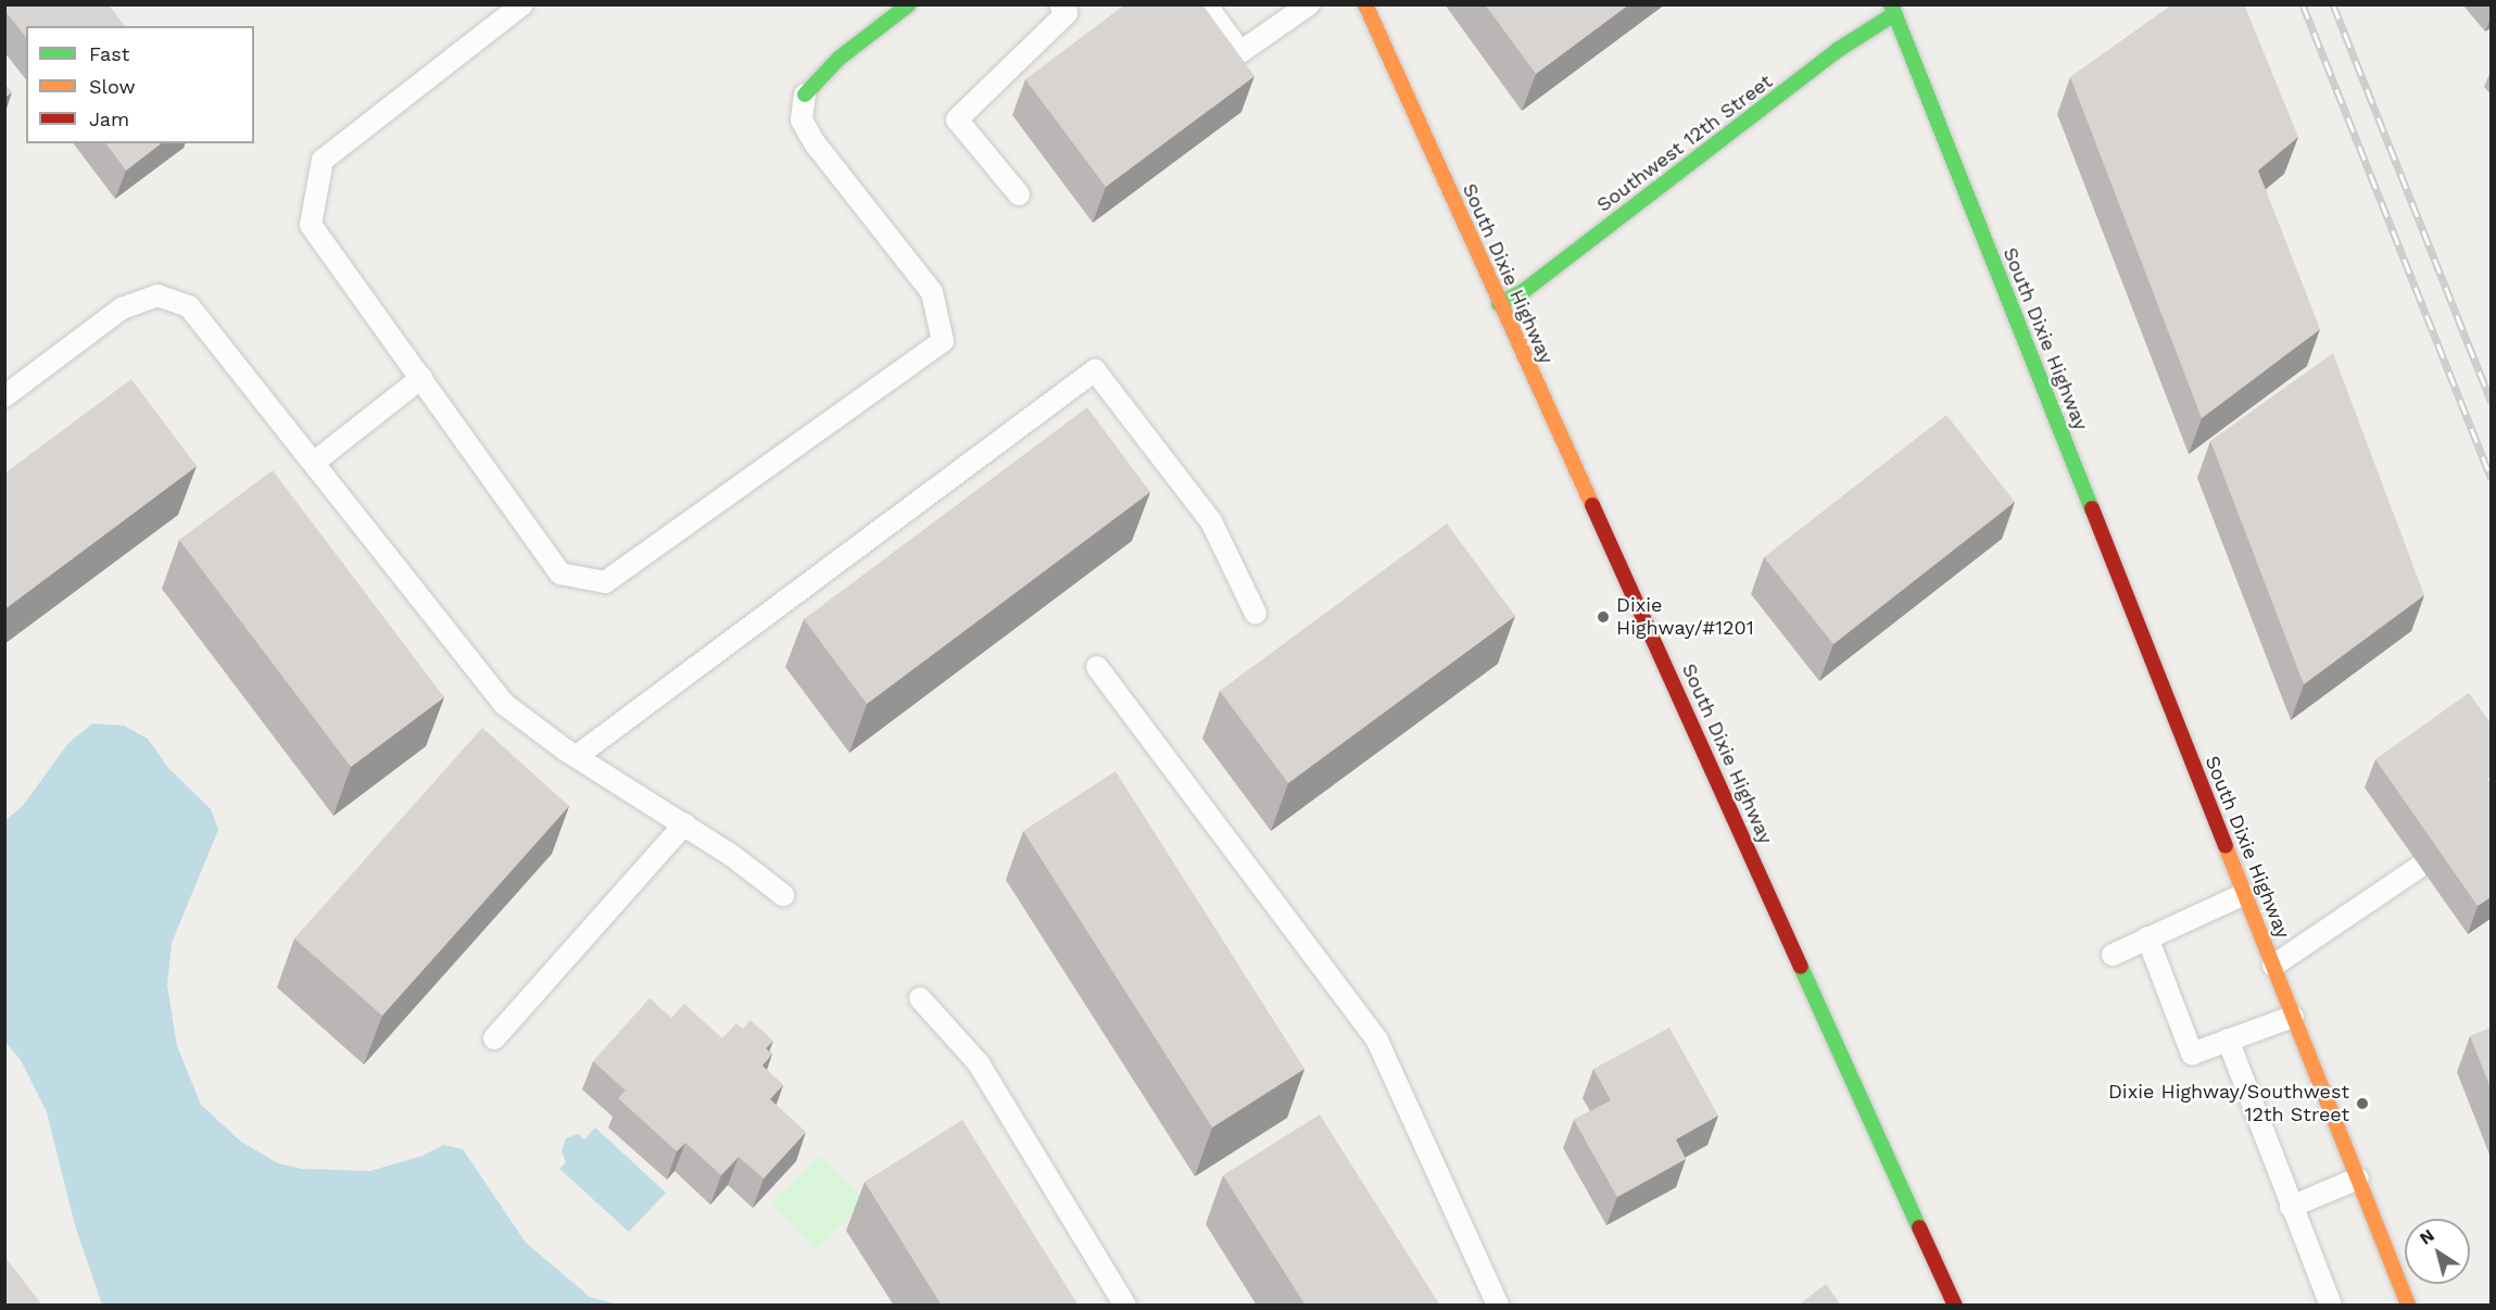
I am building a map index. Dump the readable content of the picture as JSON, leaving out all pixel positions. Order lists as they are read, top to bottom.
{
  "streets": {
    "main road": ["Southwest 12th Street", "South Dixie Highway"]
  },
  "crossings": [
    ["Southwest 12th Street", "South Dixie Highway"]
  ],
  "places": ["Dixie Highway/#1201", "Dixie Highway/Southwest 12th Street"],
  "legend": ["Fast", "Slow", "Jam"],
  "north": "top left"
}
